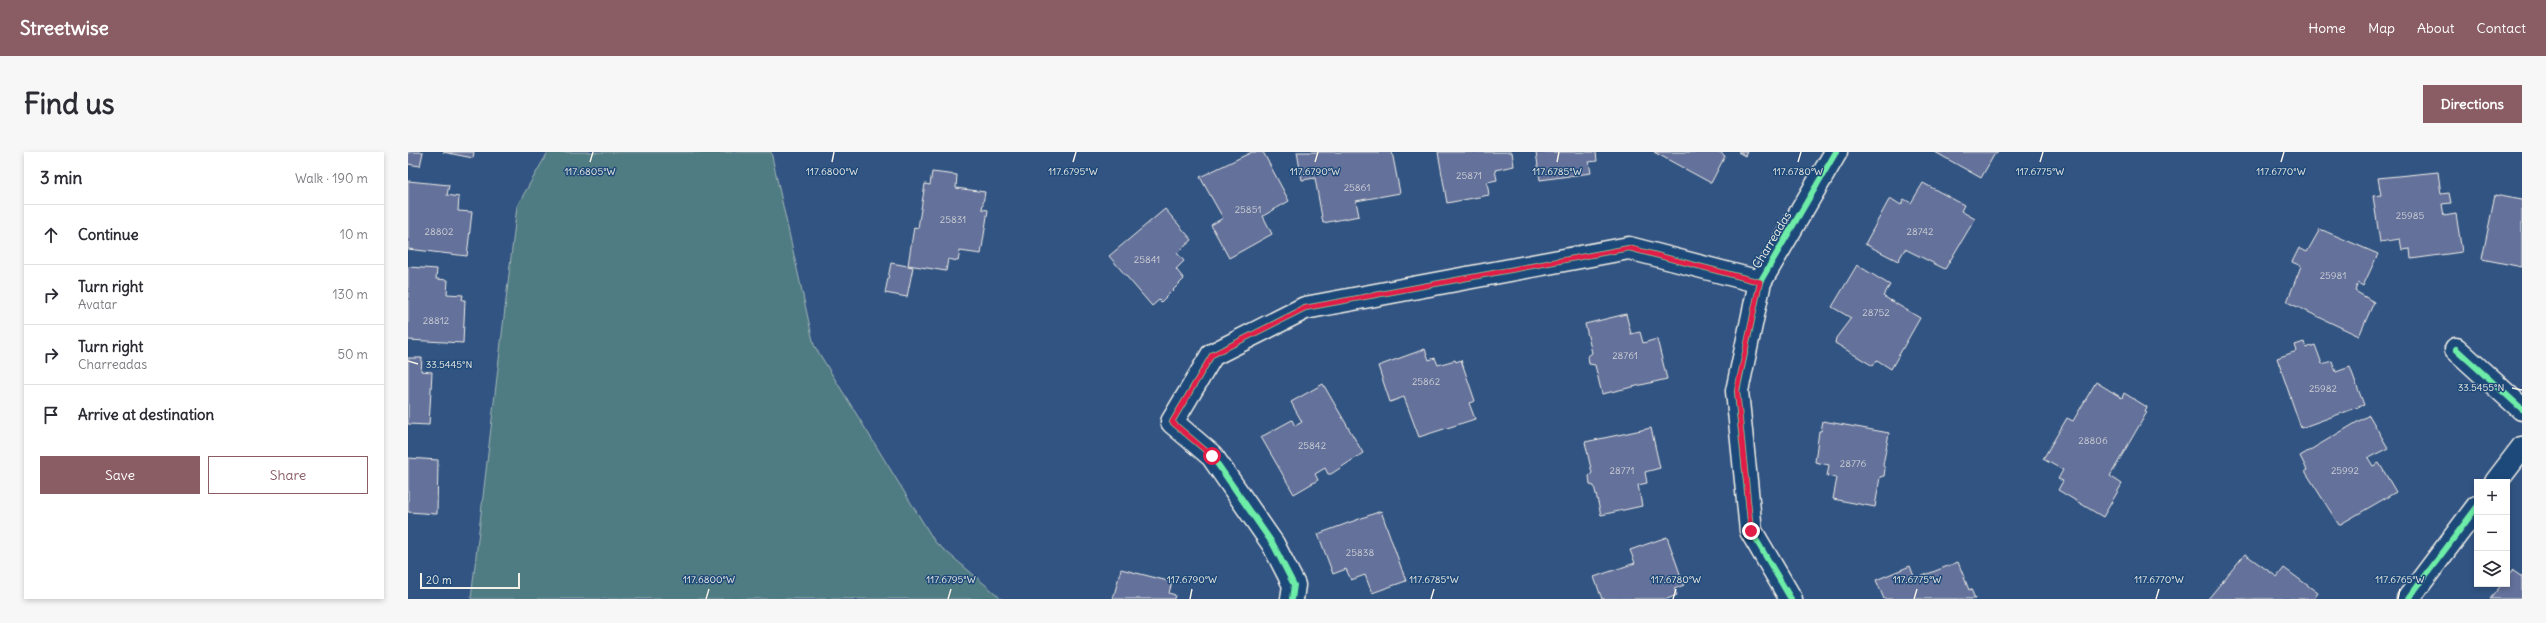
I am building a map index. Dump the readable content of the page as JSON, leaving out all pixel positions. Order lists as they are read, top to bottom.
{
  "streets": {
    "street": ["Charreadas"]
  },
  "house_numbers": [
    "25871",
    "25861",
    "25851",
    "25985",
    "25831",
    "28802",
    "28742",
    "25841",
    "25981",
    "28752",
    "28812",
    "28761",
    "25862",
    "25982",
    "28806",
    "25842",
    "28776",
    "28771",
    "25992",
    "25838"
  ],
  "scale_bar": "20 m",
  "page": {
    "header": "Streetwise",
    "nav": [
      "Home",
      "Map",
      "About",
      "Contact"
    ],
    "buttons": [
      "Directions",
      ["Save", "Share"]
    ],
    "title": "Find us",
    "heading": ["3 min", "Walk · 190 m"],
    "list": [
      ["Continue", "10 m"],
      ["Turn right", "Avatar", "130 m"],
      ["Turn right", "Charreadas", "50 m"],
      "Arrive at destination"
    ],
    "map_buttons": ["+", "−"],
    "scale": "20 m"
  },
  "coordinates": [
    "117.6805°W",
    "117.6800°W",
    "117.6795°W",
    "117.6790°W",
    "117.6785°W",
    "117.6780°W",
    "117.6775°W",
    "117.6770°W",
    "33.5445°N",
    "33.5455°N",
    "117.6765°W"
  ]
}
